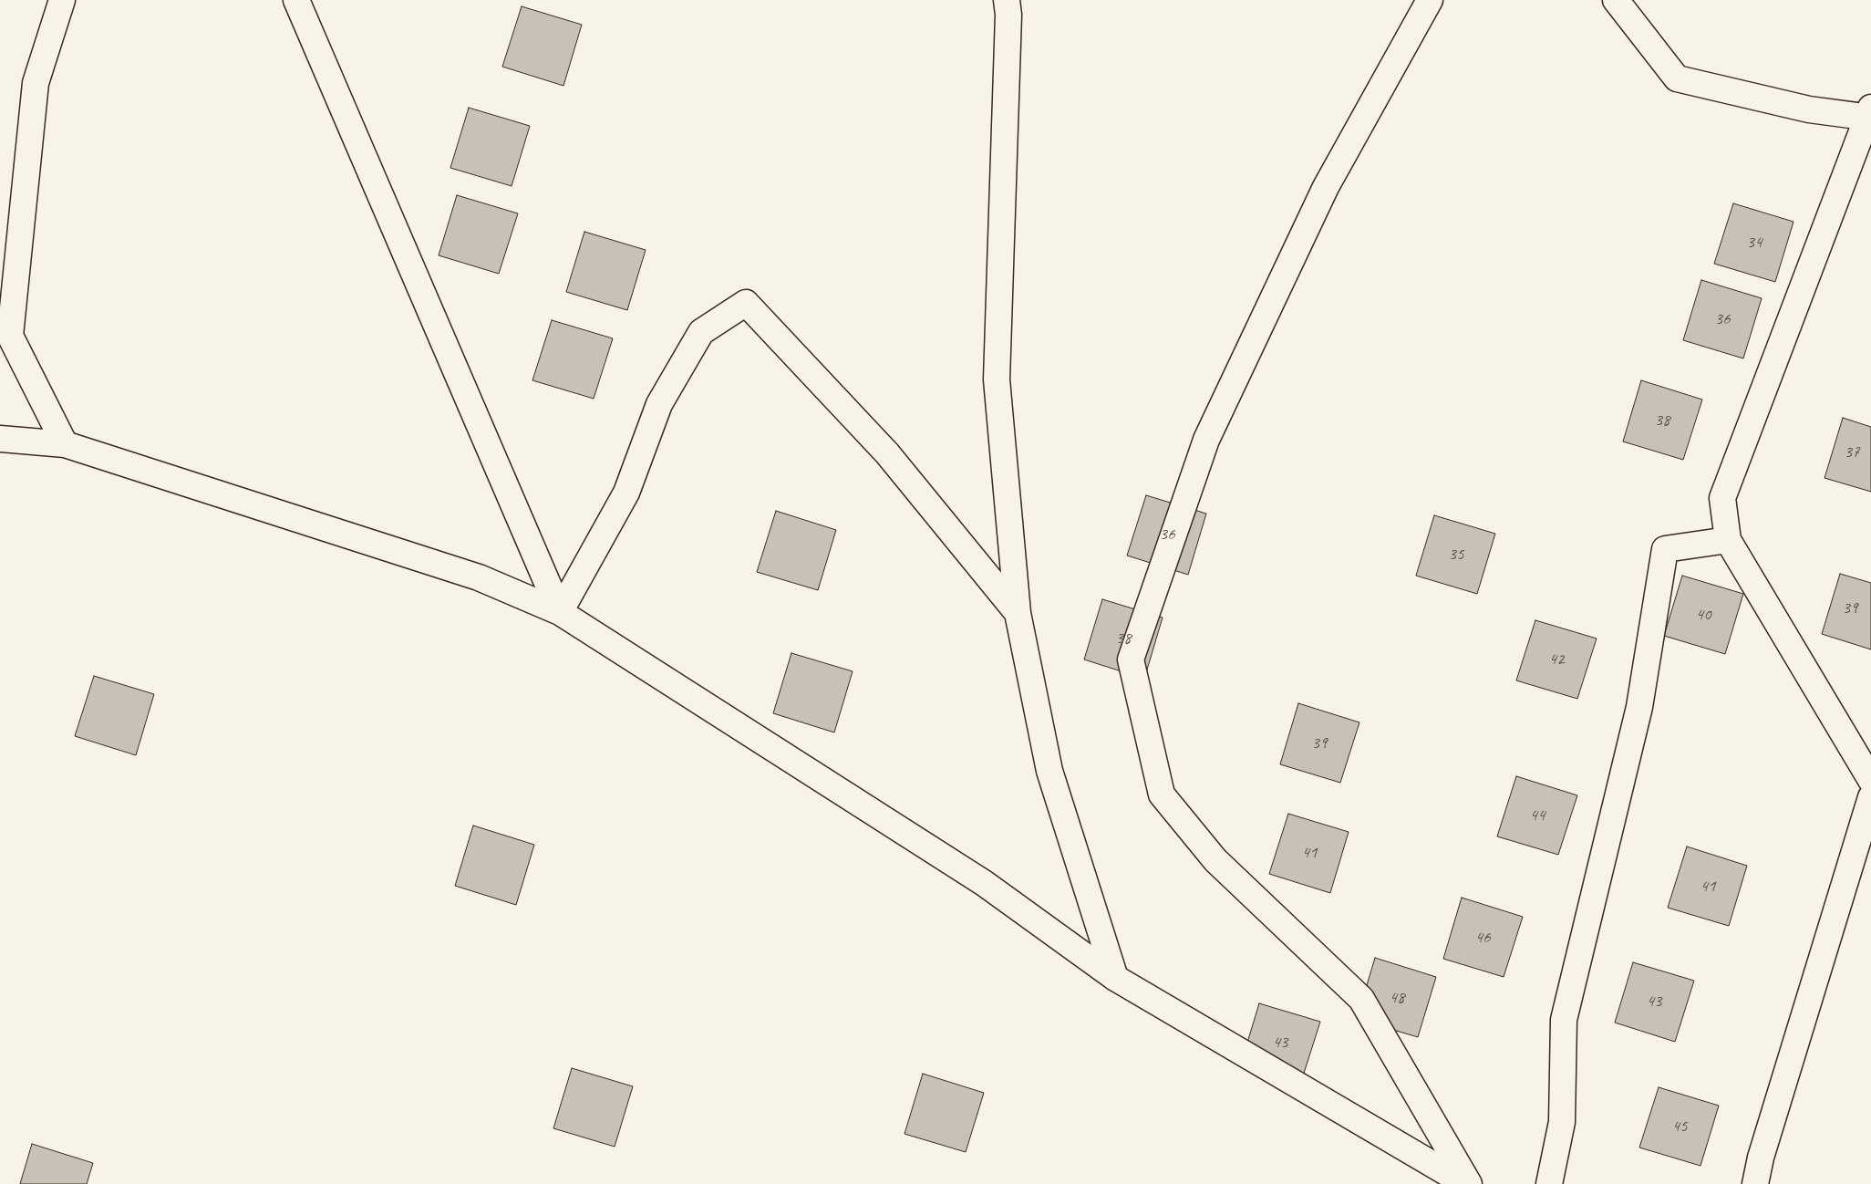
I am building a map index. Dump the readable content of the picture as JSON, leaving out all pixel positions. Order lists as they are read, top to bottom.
{
  "house_numbers": [
    "34",
    "36",
    "38",
    "37",
    "36",
    "35",
    "39",
    "40",
    "38",
    "42",
    "39",
    "44",
    "41",
    "41",
    "46",
    "48",
    "43",
    "43",
    "45"
  ]
}
